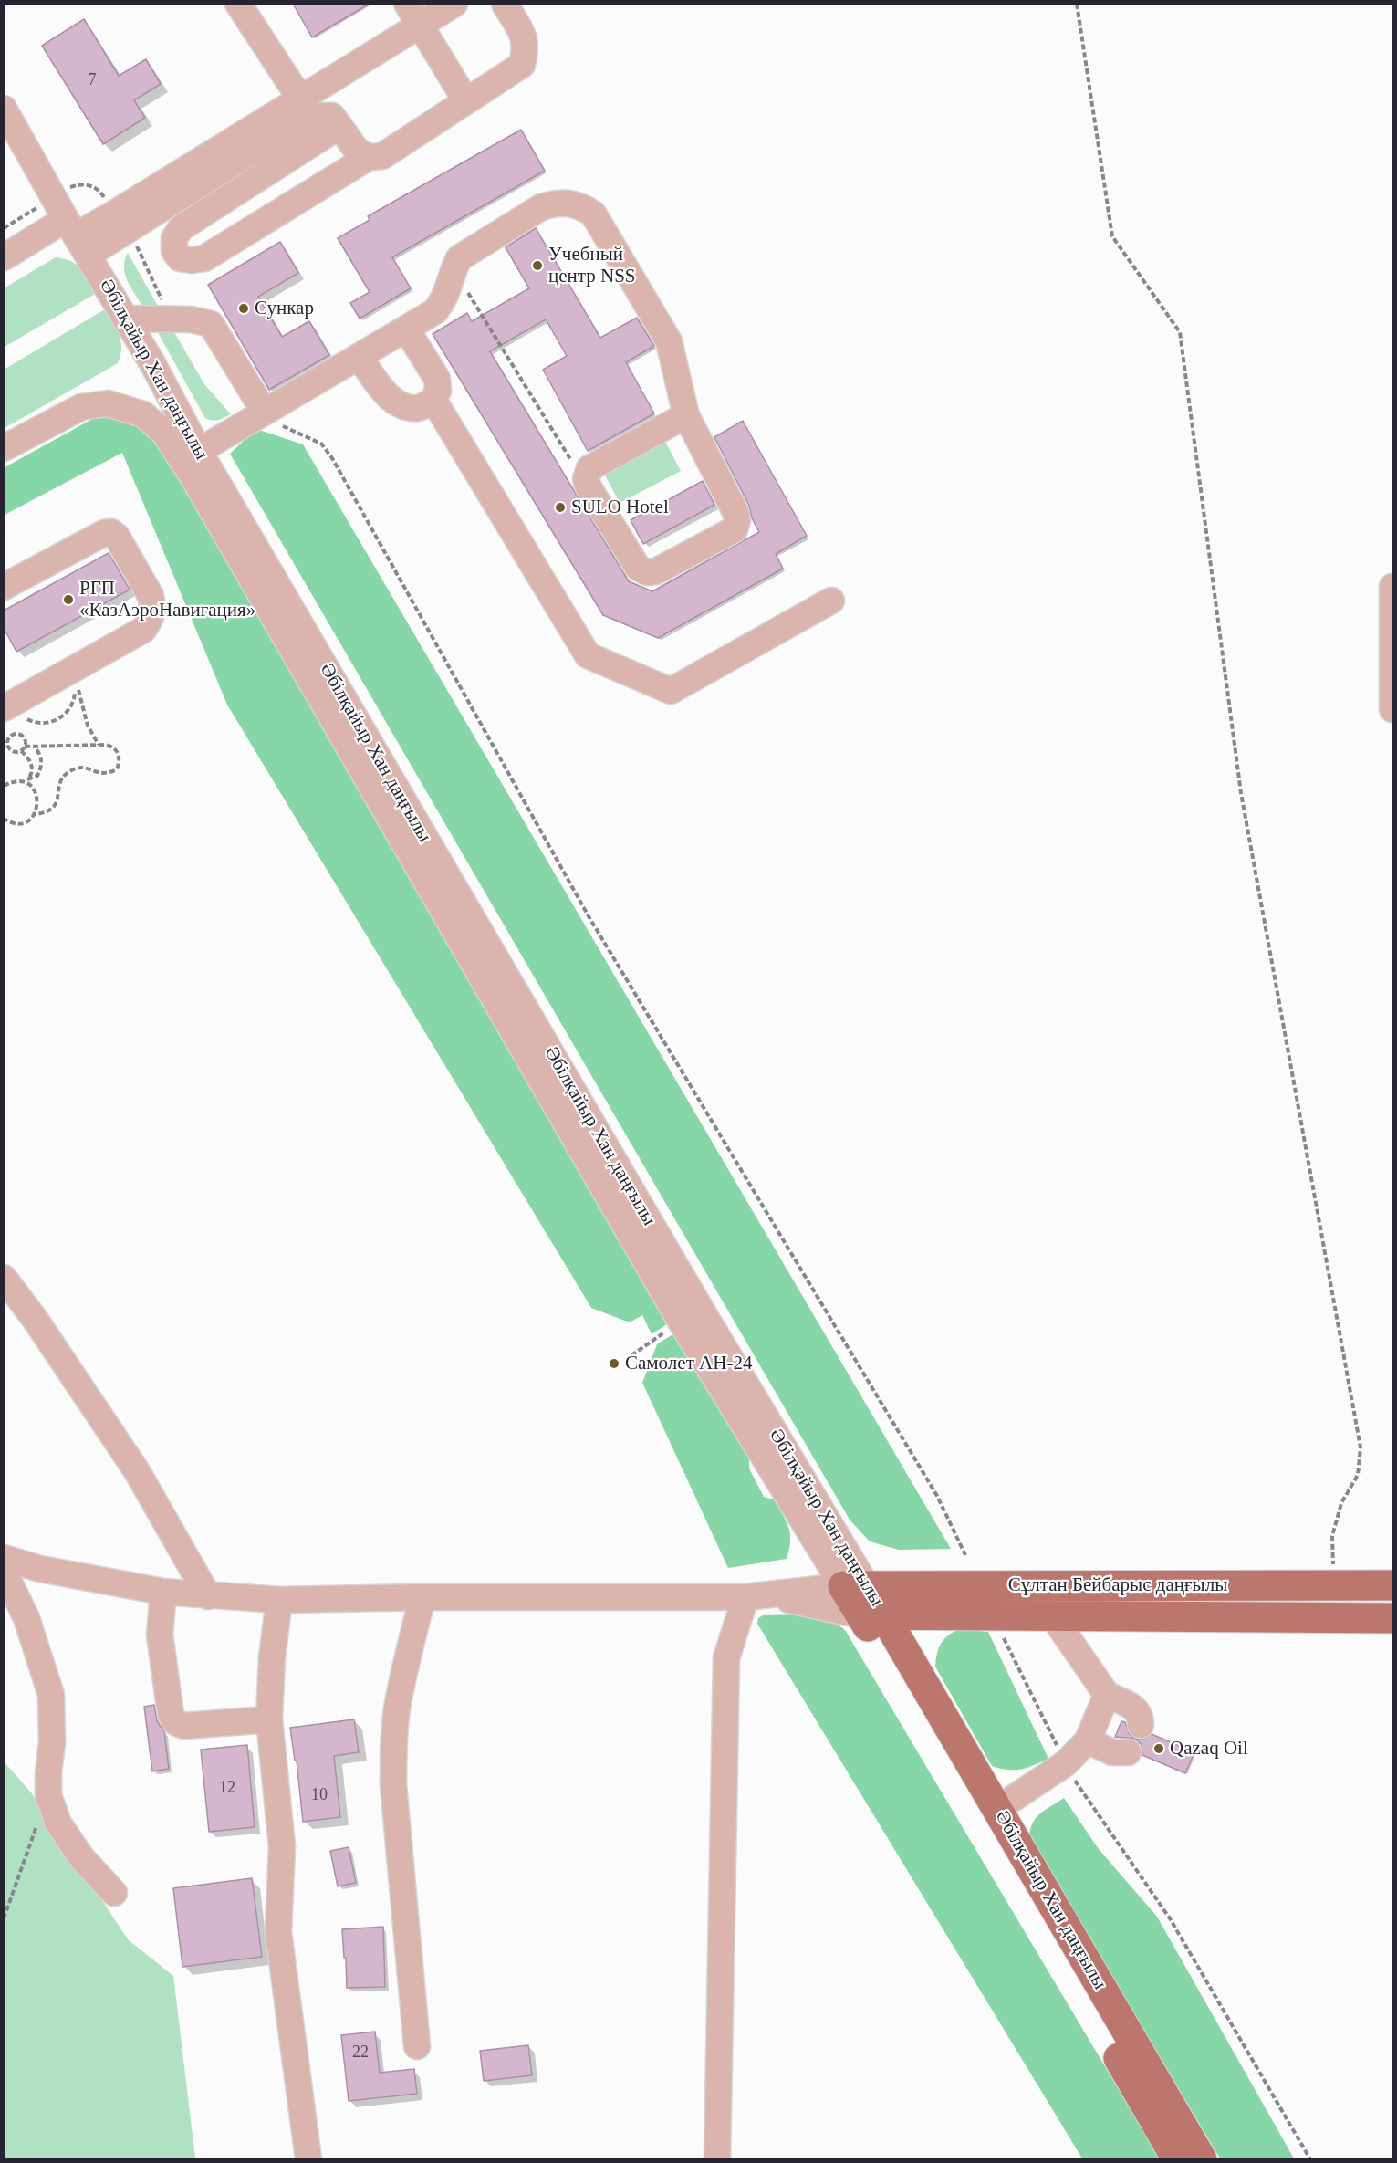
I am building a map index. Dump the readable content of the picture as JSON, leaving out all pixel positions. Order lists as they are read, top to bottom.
{
  "streets": {
    "main road": ["Әбілқайыр Хан даңғылы", "Сұлтан Бейбарыс даңғылы"]
  },
  "crossings": [
    ["Әбілқайыр Хан даңғылы", "Сұлтан Бейбарыс даңғылы"]
  ],
  "places": [
    "Учебный центр NSS",
    "Сункар",
    "SULO Hotel",
    "РГП «КазАэроНавигация»",
    "Самолет АН-24",
    "Qazaq Oil"
  ],
  "house_numbers": [
    "7",
    "12",
    "10",
    "22"
  ]
}
